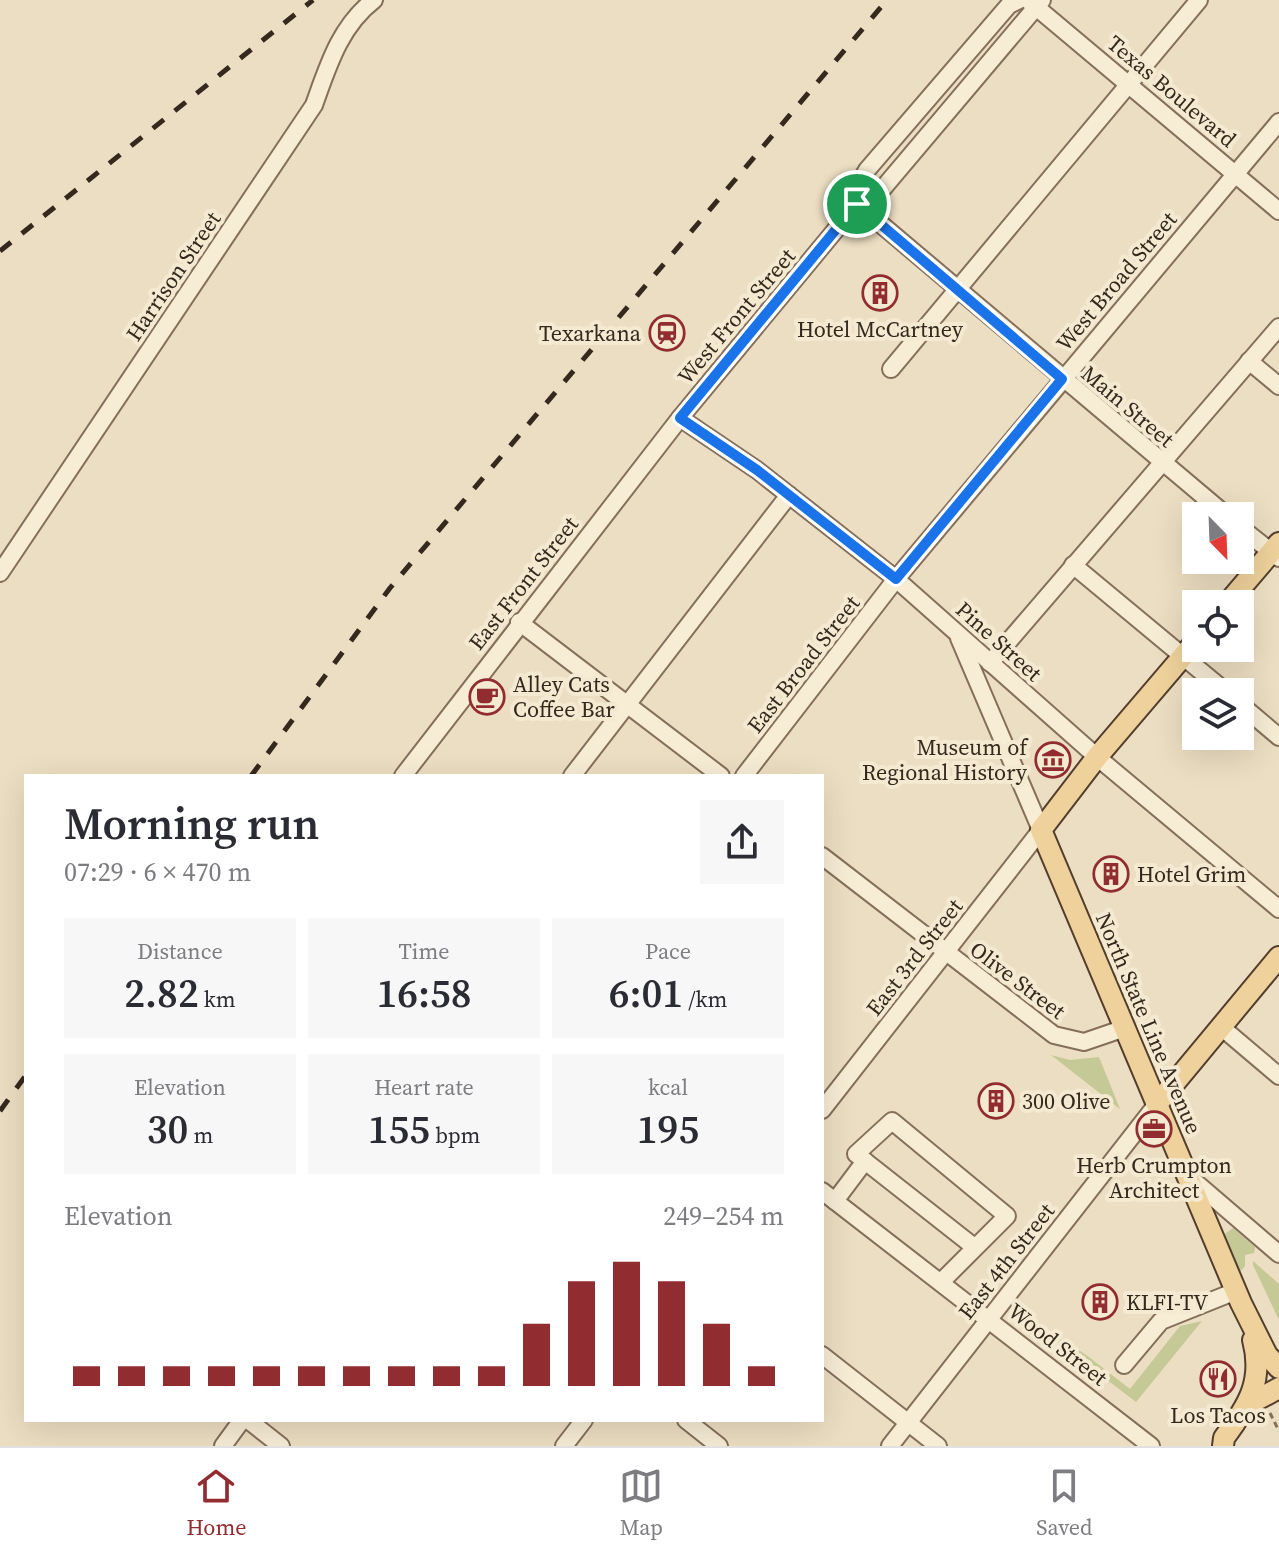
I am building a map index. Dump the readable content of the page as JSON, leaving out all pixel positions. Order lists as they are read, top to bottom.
{
  "streets": {
    "main road": ["North State Line Avenue"],
    "street": [
      "Texas Boulevard",
      "Harrison Street",
      "West Broad Street",
      "West Front Street",
      "Main Street",
      "East Front Street",
      "Pine Street",
      "East Broad Street",
      "East 3rd Street",
      "Olive Street",
      "East 4th Street",
      "Wood Street"
    ]
  },
  "crossings": [
    ["Texas Boulevard", "West Broad Street"],
    ["Texas Boulevard", "West Front Street"],
    ["West Broad Street", "Main Street"],
    ["West Broad Street", "Pine Street"],
    ["West Broad Street", "East Broad Street"],
    ["West Front Street", "Main Street"],
    ["West Front Street", "East Front Street"],
    ["West Front Street", "Pine Street"],
    ["East Front Street", "Pine Street"],
    ["Pine Street", "East Broad Street"],
    ["Pine Street", "North State Line Avenue"],
    ["East 3rd Street", "Olive Street"],
    ["East 3rd Street", "North State Line Avenue"],
    ["Olive Street", "North State Line Avenue"],
    ["North State Line Avenue", "East 4th Street"],
    ["East 4th Street", "Wood Street"]
  ],
  "places": {
    "building": [
      "Hotel McCartney",
      "Hotel Grim",
      "300 Olive",
      "KLFI-TV"
    ],
    "station": ["Texarkana"],
    "cafe": ["Alley Cats Coffee Bar"],
    "museum": ["Museum of Regional History"],
    "office": ["Herb Crumpton Architect"],
    "restaurant": ["Los Tacos"]
  },
  "north": "bottom right",
  "page": {
    "heading": ["Morning run", "07:29 · 6 × 470 m"],
    "stats": [
      ["Distance", "2.82 km"],
      ["Time", "16:58"],
      ["Pace", "6:01 /km"],
      ["Elevation", "30 m"],
      ["Heart rate", "155 bpm"],
      ["kcal", "195"]
    ],
    "chart": ["Elevation", "249–254 m"],
    "tabs": ["Home", "Map", "Saved"]
  }
}
